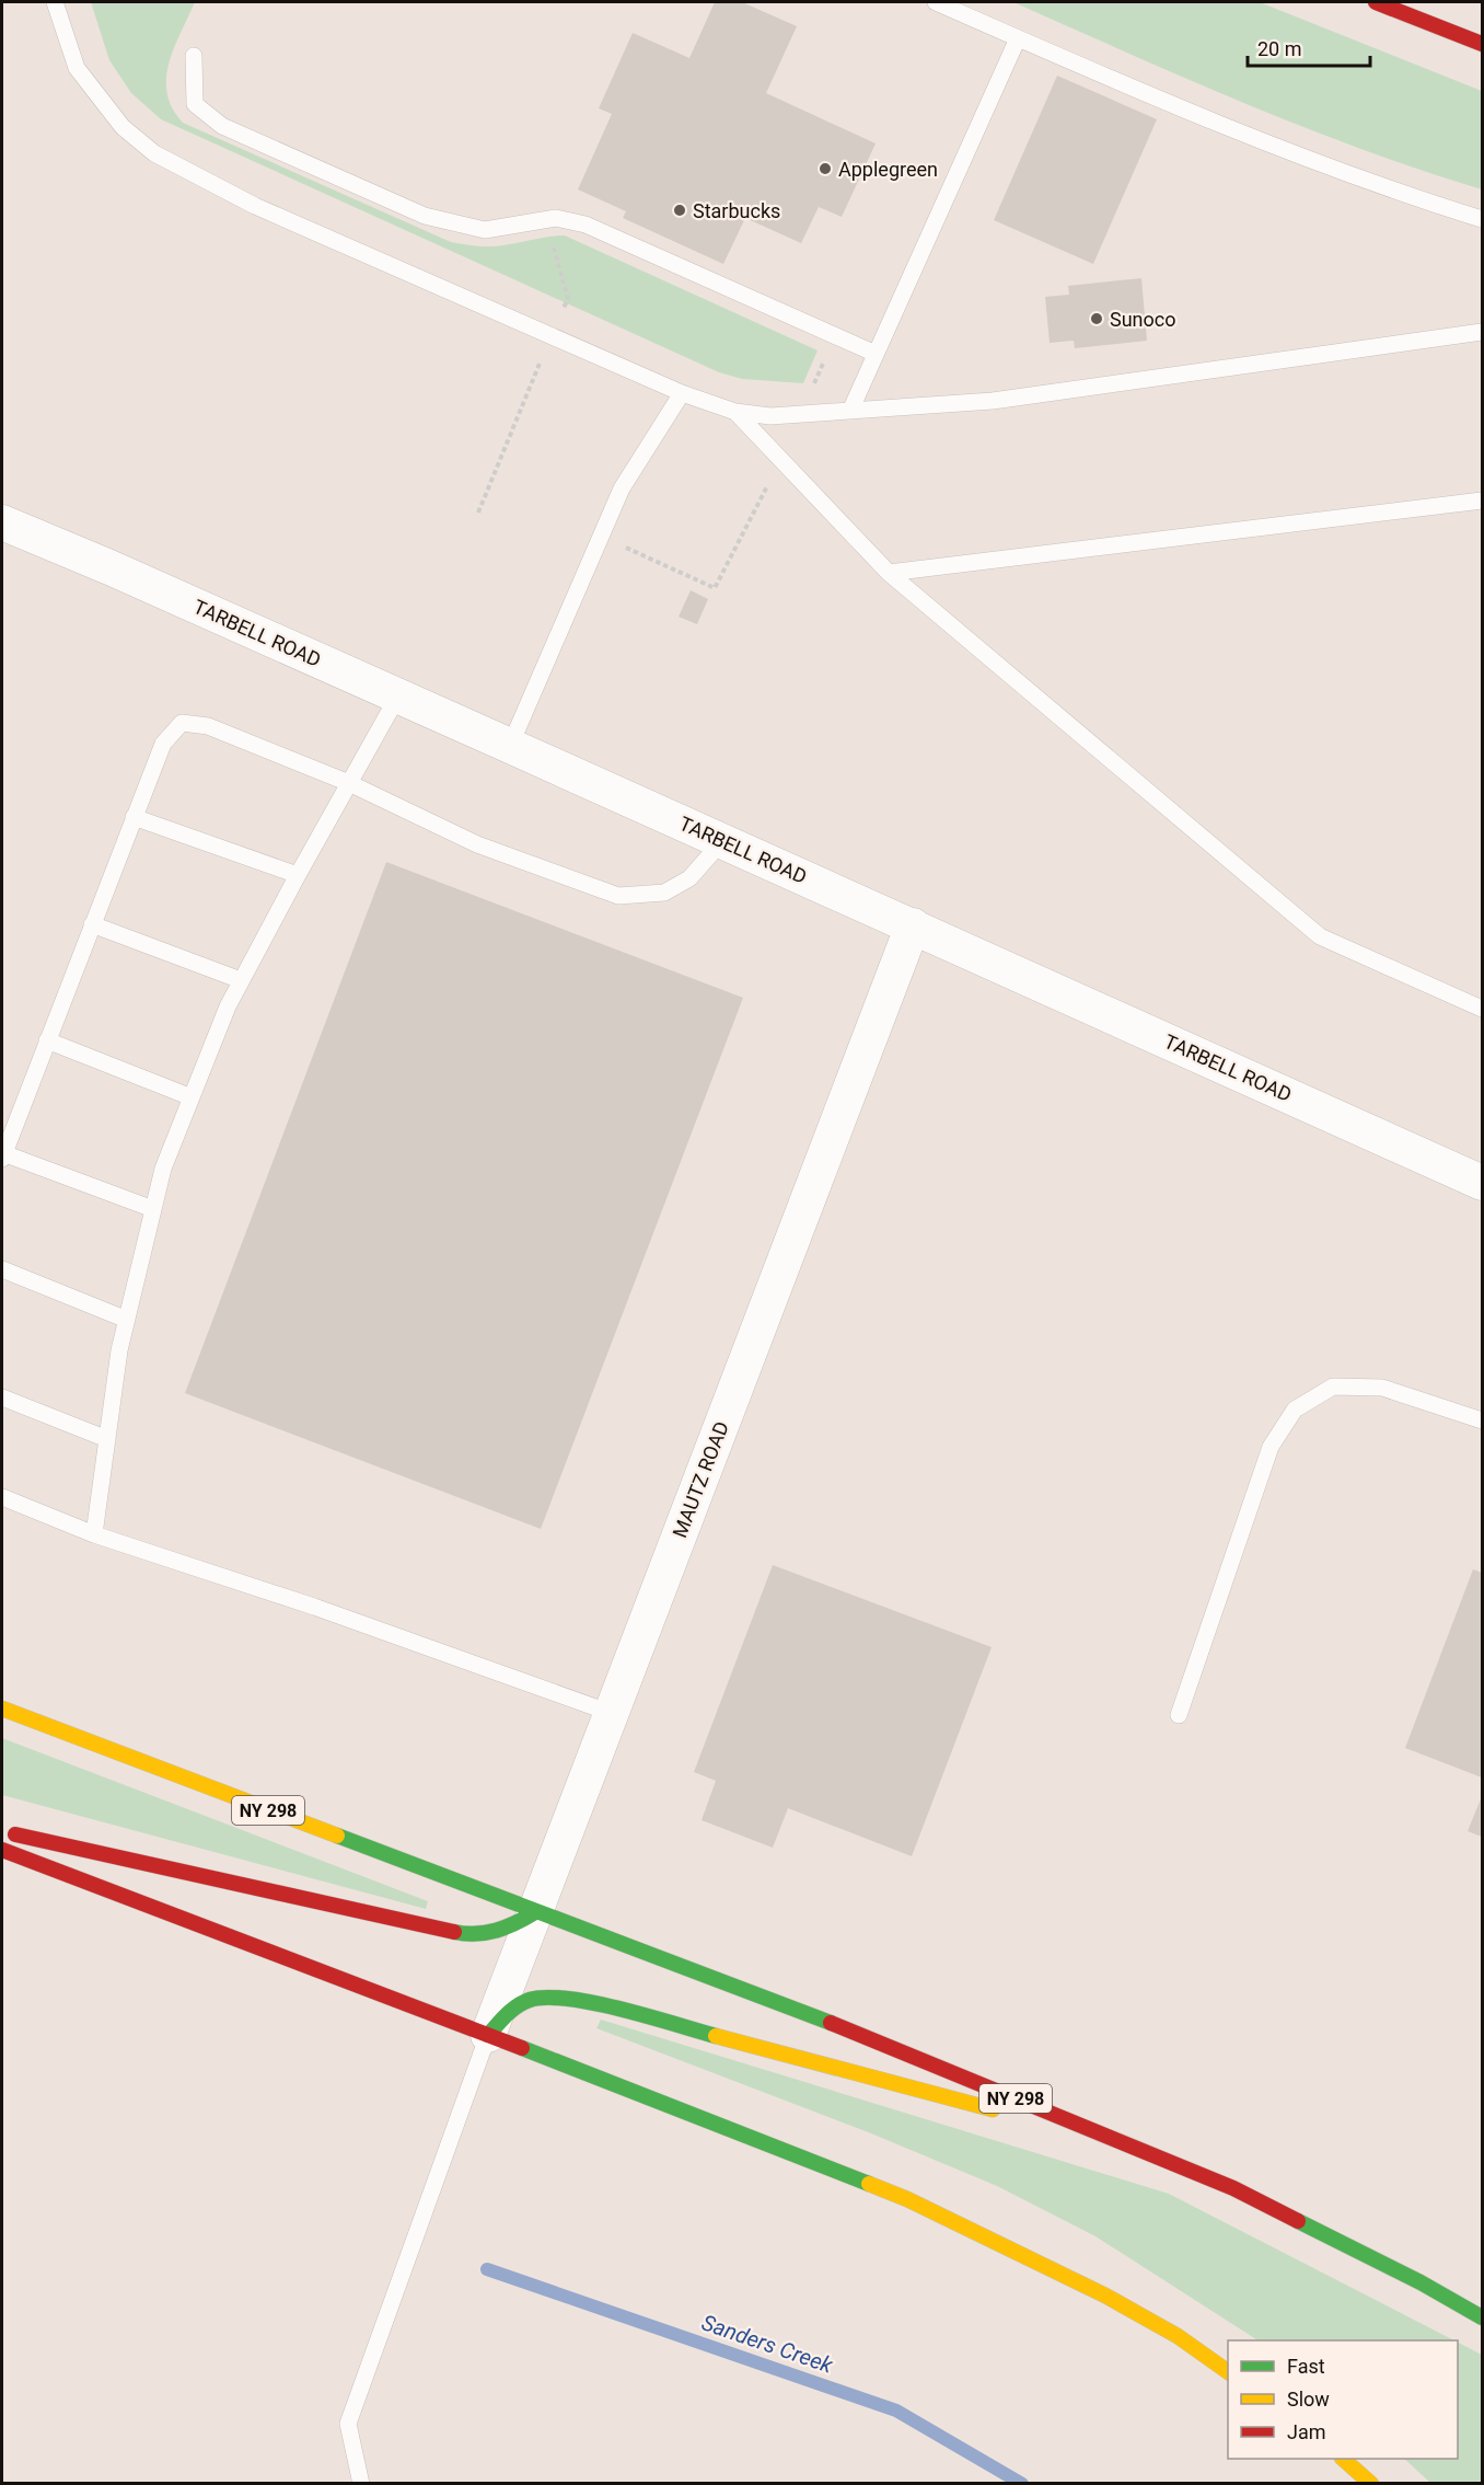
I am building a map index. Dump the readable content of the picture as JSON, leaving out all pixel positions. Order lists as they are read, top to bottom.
{
  "streets": {
    "main road": ["NY 298"],
    "street": ["TARBELL ROAD", "MAUTZ ROAD"]
  },
  "crossings": [
    ["TARBELL ROAD", "MAUTZ ROAD"],
    ["MAUTZ ROAD", "NY 298"]
  ],
  "water": ["Sanders Creek"],
  "places": ["Applegreen", "Starbucks", "Sunoco"],
  "legend": ["Fast", "Slow", "Jam"],
  "scale_bar": "20 m"
}
